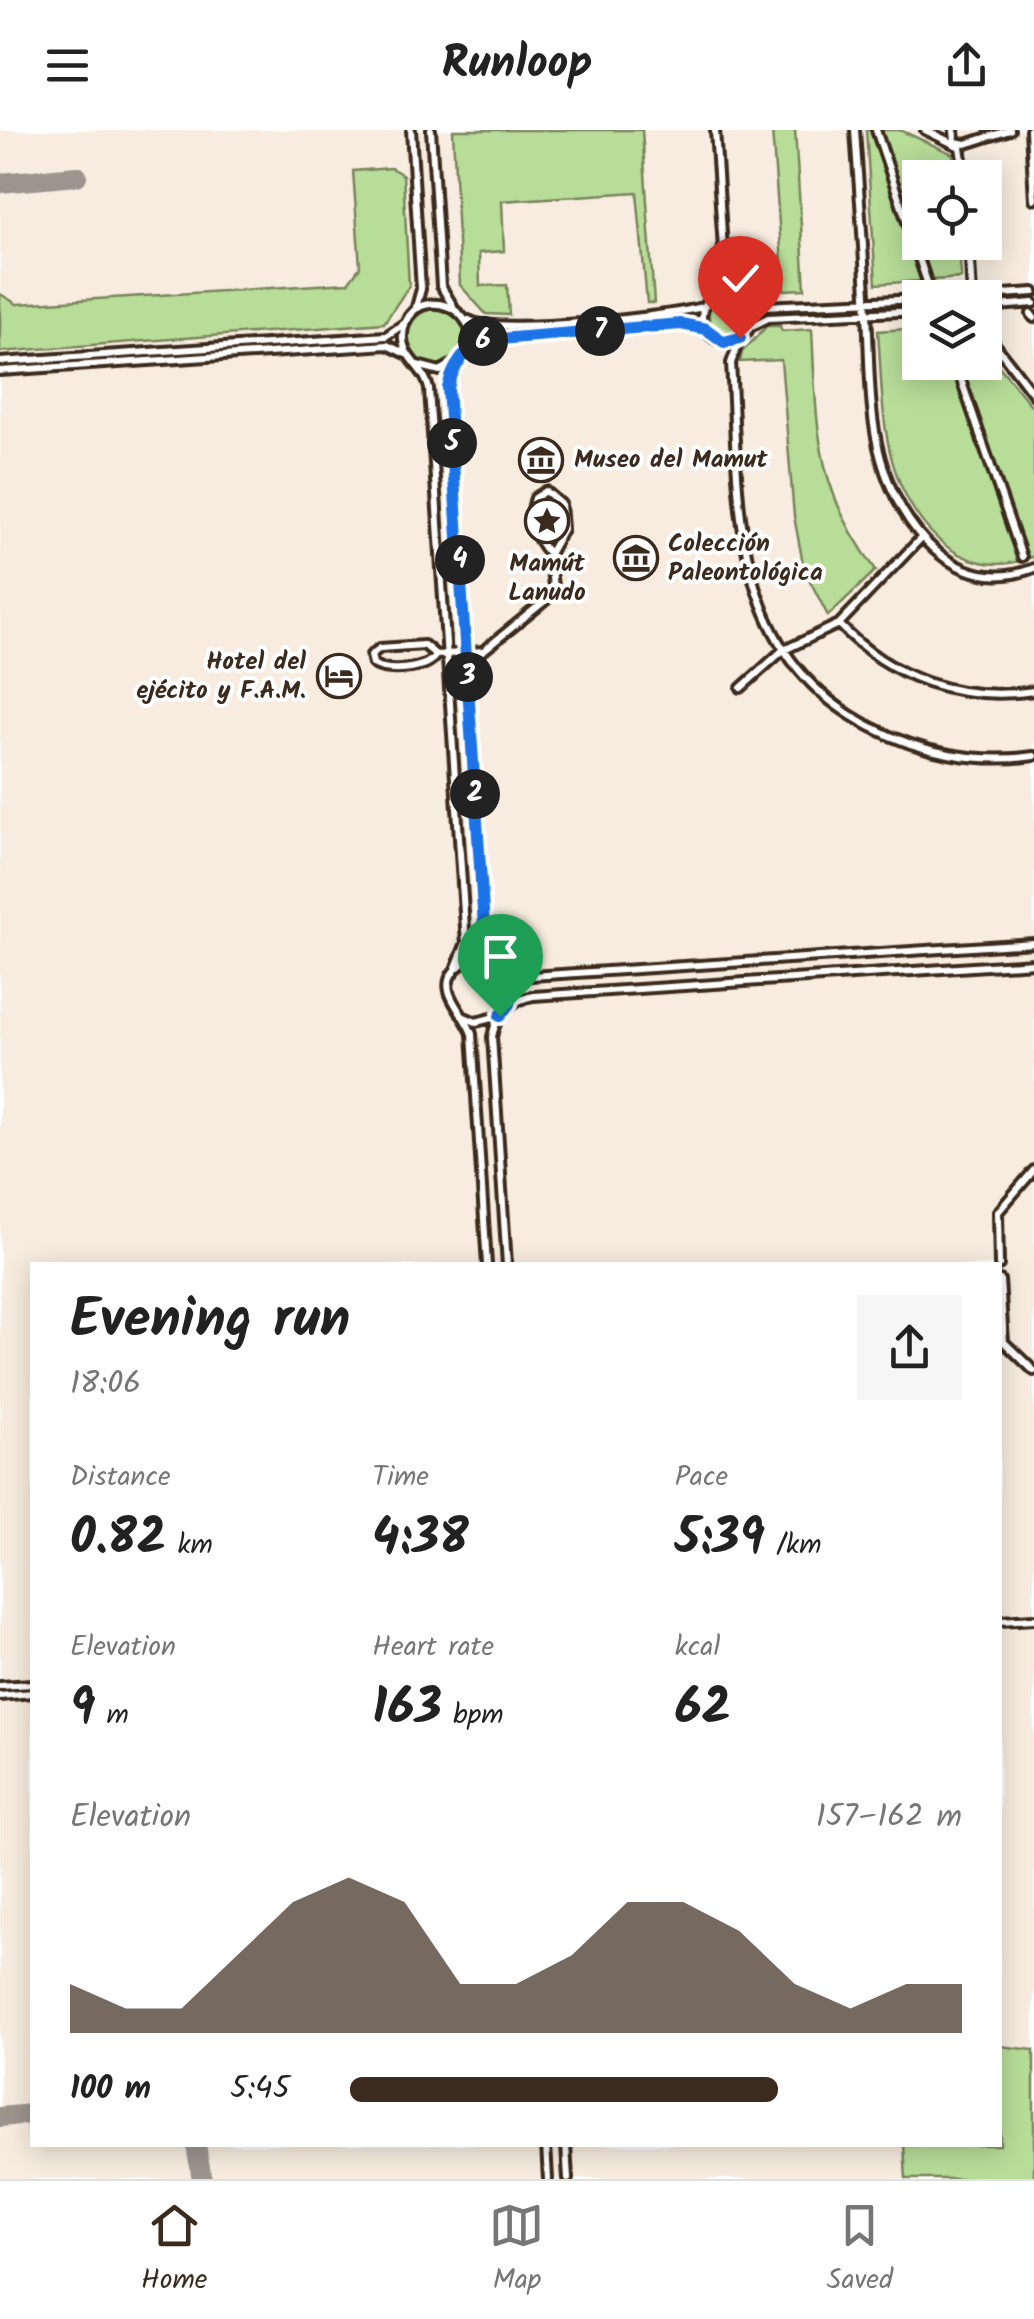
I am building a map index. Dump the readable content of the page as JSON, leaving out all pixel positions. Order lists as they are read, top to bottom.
{
  "places": {
    "museum": ["Museo del Mamut", "Colección Paleontológica"],
    "place": ["Mamút Lanudo"],
    "hotel": ["Hotel del ejécito y F.A.M."]
  },
  "page": {
    "header": "Runloop",
    "pins": [
      "7",
      "6",
      "5",
      "4",
      "3",
      "2"
    ],
    "heading": ["Evening run", "18:06"],
    "stats": [
      ["Distance", "0.82 km"],
      ["Time", "4:38"],
      ["Pace", "5:39 /km"],
      ["Elevation", "9 m"],
      ["Heart rate", "163 bpm"],
      ["kcal", "62"]
    ],
    "chart": ["Elevation", "157–162 m"],
    "list": [
      {
        "name": "100 m",
        "note": "5:45"
      }
    ],
    "tabs": ["Home", "Map", "Saved"]
  }
}
